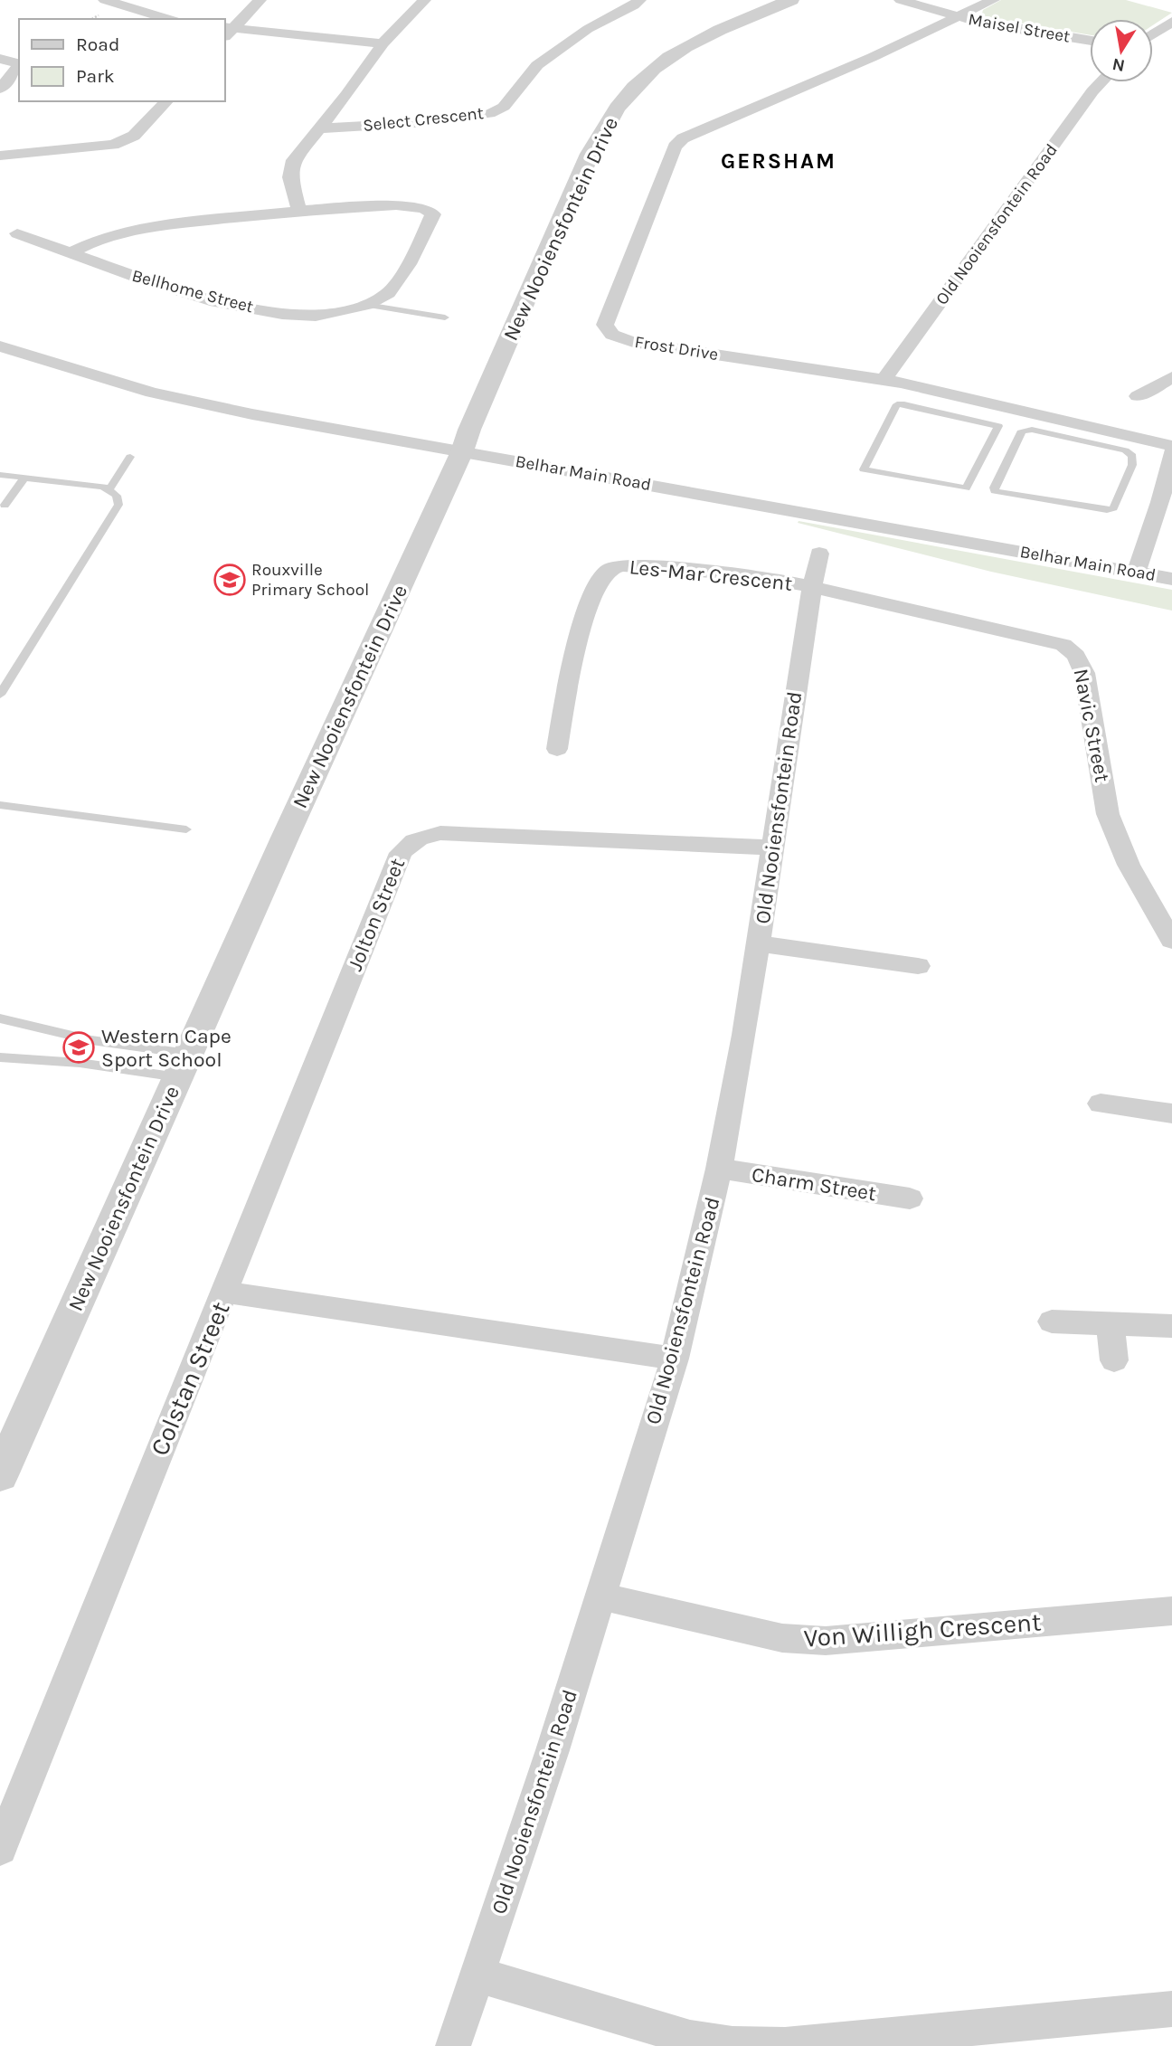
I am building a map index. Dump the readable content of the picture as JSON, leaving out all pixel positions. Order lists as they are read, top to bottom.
{
  "streets": {
    "street": [
      "Maisel Street",
      "Select Crescent",
      "Old Nooiensfontein Road",
      "New Nooiensfontein Drive",
      "Bellhome Street",
      "Frost Drive",
      "Belhar Main Road",
      "Les-Mar Crescent",
      "Navic Street",
      "Jolton Street",
      "Charm Street",
      "Colstan Street",
      "Von Willigh Crescent"
    ]
  },
  "crossings": [
    ["Maisel Street", "Frost Drive"],
    ["Old Nooiensfontein Road", "Frost Drive"],
    ["Old Nooiensfontein Road", "Les-Mar Crescent"],
    ["Old Nooiensfontein Road", "Navic Street"],
    ["Old Nooiensfontein Road", "Jolton Street"],
    ["Old Nooiensfontein Road", "Charm Street"],
    ["Old Nooiensfontein Road", "Colstan Street"],
    ["Old Nooiensfontein Road", "Von Willigh Crescent"],
    ["New Nooiensfontein Drive", "Belhar Main Road"],
    ["Les-Mar Crescent", "Navic Street"],
    ["Jolton Street", "Colstan Street"]
  ],
  "districts": ["GERSHAM"],
  "places": {
    "school or university": ["Rouxville Primary School", "Western Cape Sport School"]
  },
  "legend": ["Road", "Park"],
  "north": "bottom"
}
